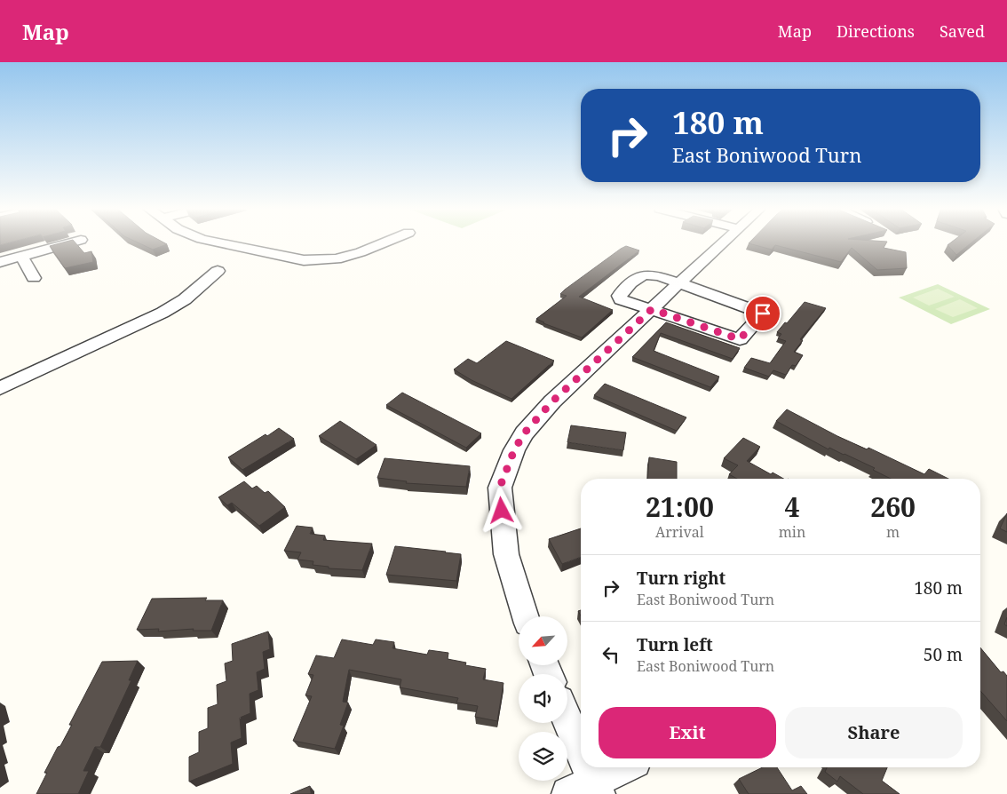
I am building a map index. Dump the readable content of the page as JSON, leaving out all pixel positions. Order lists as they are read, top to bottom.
{
  "north": "bottom left",
  "page": {
    "header": "Map",
    "nav": ["Map", "Directions", "Saved"],
    "turn": ["180 m", "East Boniwood Turn"],
    "eta": [
      "21:00",
      "Arrival",
      "4",
      "min",
      "260",
      "m"
    ],
    "list": [
      {
        "name": "Turn right",
        "note": "East Boniwood Turn",
        "value": "180 m"
      },
      {
        "name": "Turn left",
        "note": "East Boniwood Turn",
        "value": "50 m"
      }
    ],
    "buttons": ["Exit", "Share"]
  }
}
